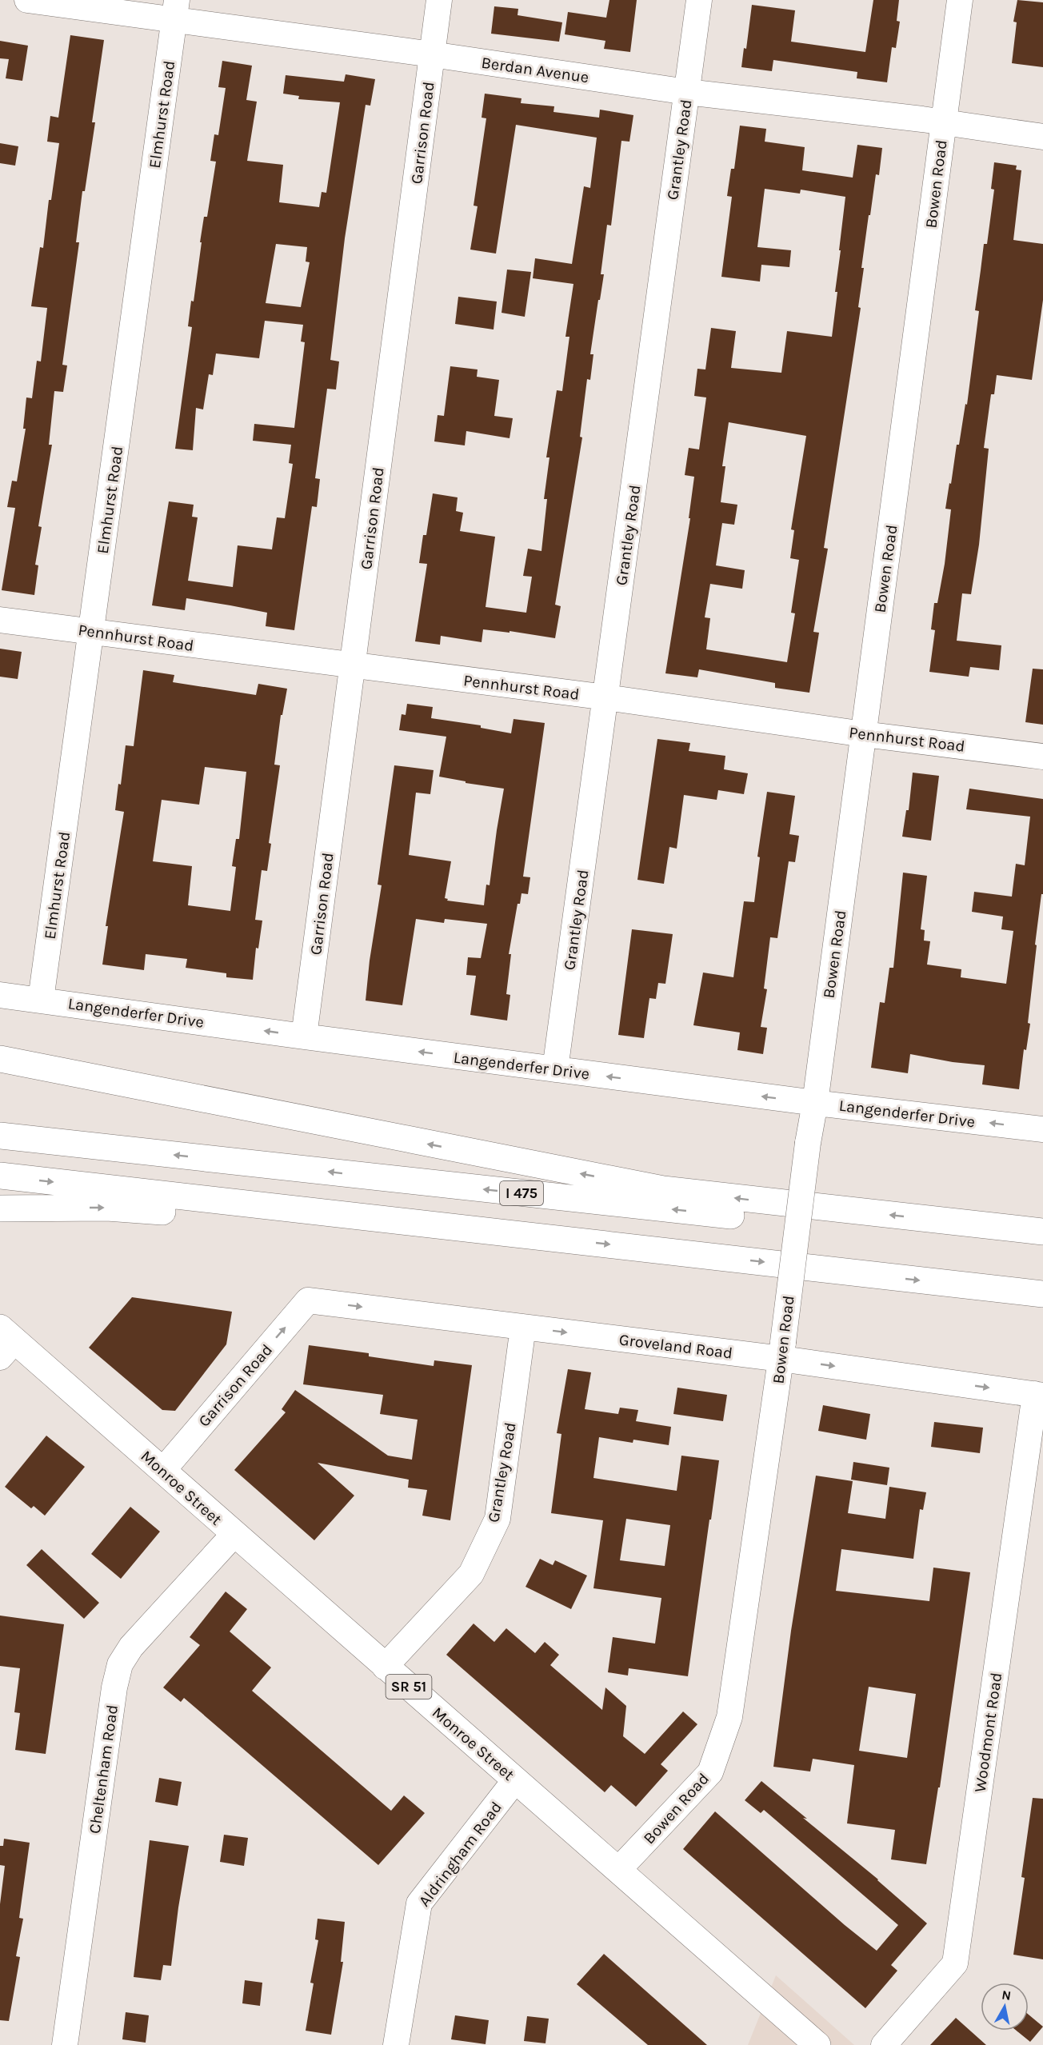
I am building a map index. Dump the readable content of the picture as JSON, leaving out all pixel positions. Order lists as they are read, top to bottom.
{
  "streets": {
    "main road": ["I 475", "Monroe Street", "SR 51"],
    "street": [
      "Berdan Avenue",
      "Elmhurst Road",
      "Garrison Road",
      "Grantley Road",
      "Bowen Road",
      "Pennhurst Road",
      "Langenderfer Drive",
      "Groveland Road",
      "Woodmont Road",
      "Cheltenham Road",
      "Aldringham Road"
    ]
  },
  "crossings": [
    ["Berdan Avenue", "Elmhurst Road"],
    ["Berdan Avenue", "Garrison Road"],
    ["Berdan Avenue", "Grantley Road"],
    ["Berdan Avenue", "Bowen Road"],
    ["Elmhurst Road", "Pennhurst Road"],
    ["Elmhurst Road", "Langenderfer Drive"],
    ["Garrison Road", "Pennhurst Road"],
    ["Garrison Road", "Langenderfer Drive"],
    ["Garrison Road", "Groveland Road"],
    ["Garrison Road", "Monroe Street"],
    ["Grantley Road", "Pennhurst Road"],
    ["Grantley Road", "Langenderfer Drive"],
    ["Grantley Road", "Groveland Road"],
    ["Grantley Road", "Monroe Street"],
    ["Bowen Road", "Pennhurst Road"],
    ["Bowen Road", "Langenderfer Drive"],
    ["Bowen Road", "Groveland Road"],
    ["Bowen Road", "Monroe Street"],
    ["Groveland Road", "Woodmont Road"],
    ["Monroe Street", "Cheltenham Road"],
    ["Monroe Street", "Aldringham Road"]
  ],
  "one_way": ["Langenderfer Drive", "Groveland Road"],
  "north": "top"
}
